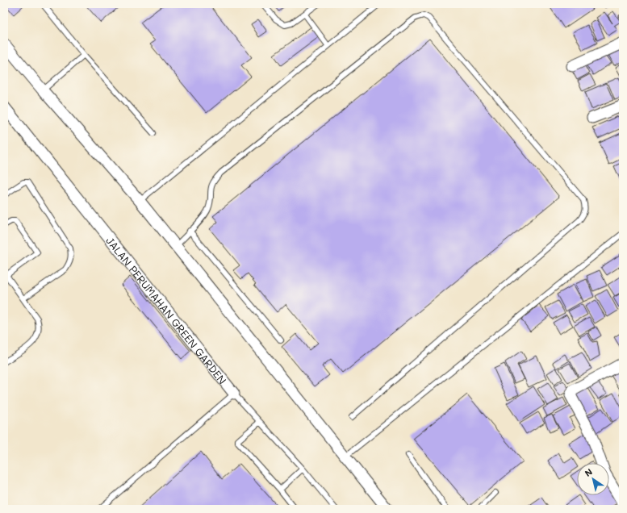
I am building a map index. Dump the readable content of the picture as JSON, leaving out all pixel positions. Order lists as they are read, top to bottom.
{
  "streets": {
    "street": ["JALAN PERUMAHAN GREEN GARDEN"]
  },
  "north": "top left"
}
